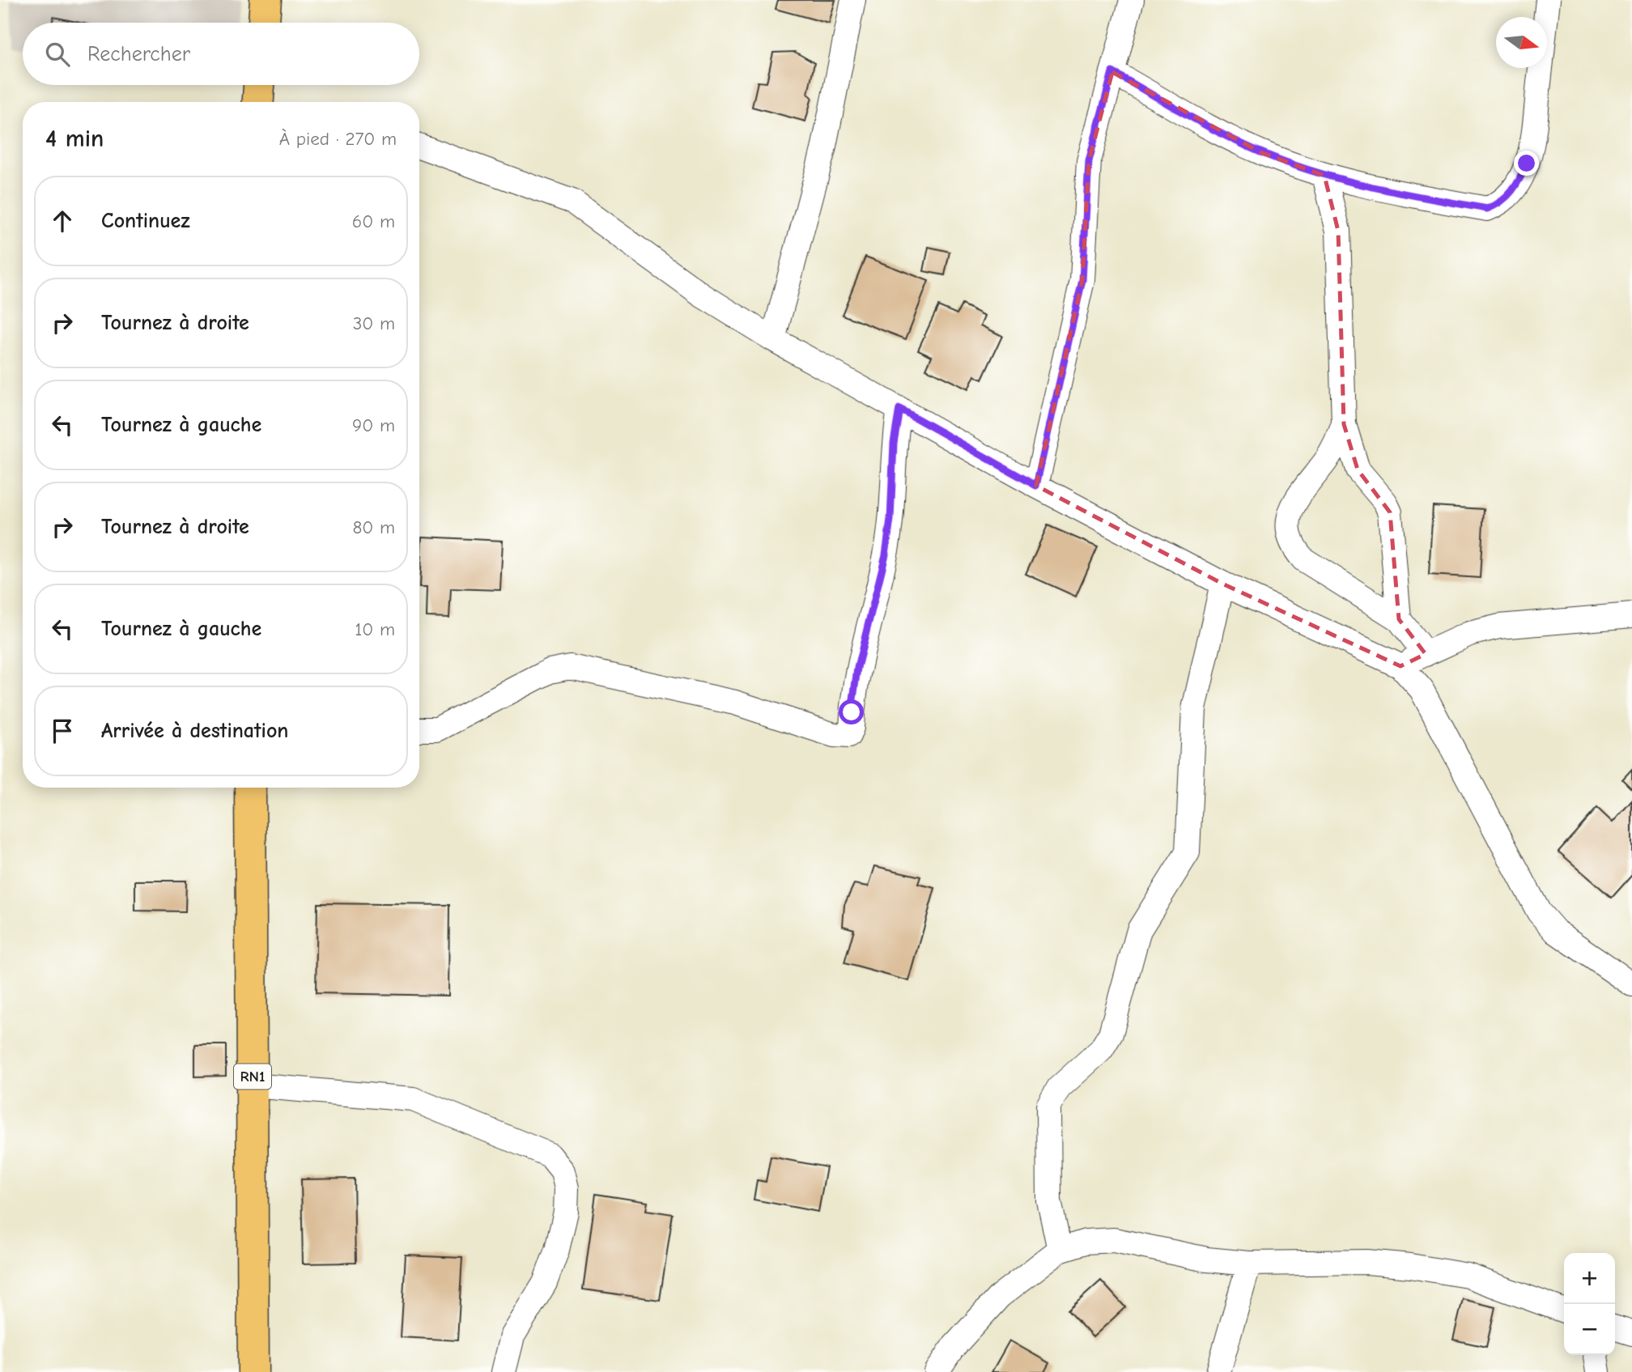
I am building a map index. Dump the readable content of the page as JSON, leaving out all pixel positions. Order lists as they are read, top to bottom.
{
  "streets": {
    "highway": ["RN1"]
  },
  "north": "right",
  "page": {
    "search": "Rechercher",
    "heading": ["4 min", "À pied · 270 m"],
    "list": [
      ["Continuez", "60 m"],
      ["Tournez à droite", "30 m"],
      ["Tournez à gauche", "90 m"],
      ["Tournez à droite", "80 m"],
      ["Tournez à gauche", "10 m"],
      "Arrivée à destination"
    ],
    "map_buttons": ["+", "−"]
  }
}
